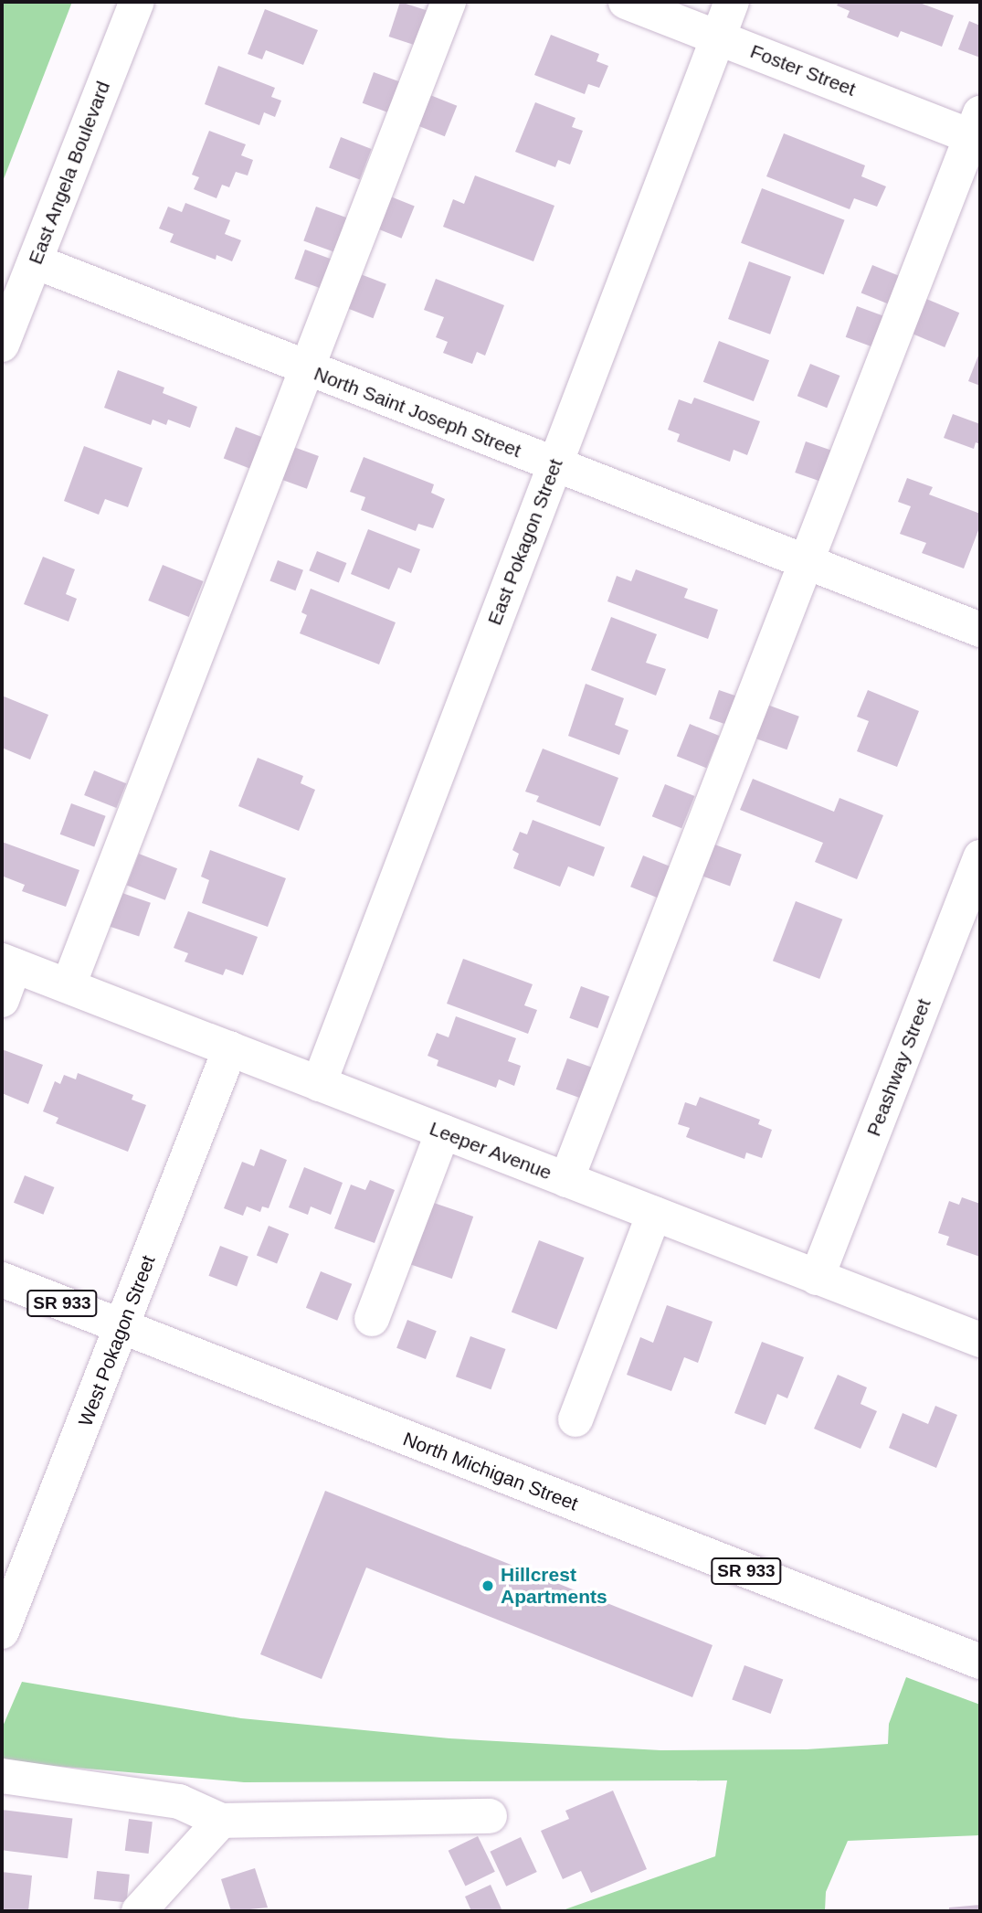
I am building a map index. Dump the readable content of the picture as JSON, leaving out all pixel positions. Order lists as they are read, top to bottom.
{
  "streets": {
    "street": [
      "Foster Street",
      "East Angela Boulevard",
      "North Saint Joseph Street",
      "East Pokagon Street",
      "Peashway Street",
      "Leeper Avenue",
      "SR 933",
      "West Pokagon Street",
      "North Michigan Street"
    ]
  },
  "crossings": [
    ["Foster Street", "East Pokagon Street"],
    ["East Angela Boulevard", "North Saint Joseph Street"],
    ["North Saint Joseph Street", "East Pokagon Street"],
    ["East Pokagon Street", "Leeper Avenue"],
    ["Peashway Street", "Leeper Avenue"],
    ["Leeper Avenue", "West Pokagon Street"],
    ["West Pokagon Street", "North Michigan Street"]
  ],
  "places": ["Hillcrest Apartments"]
}
